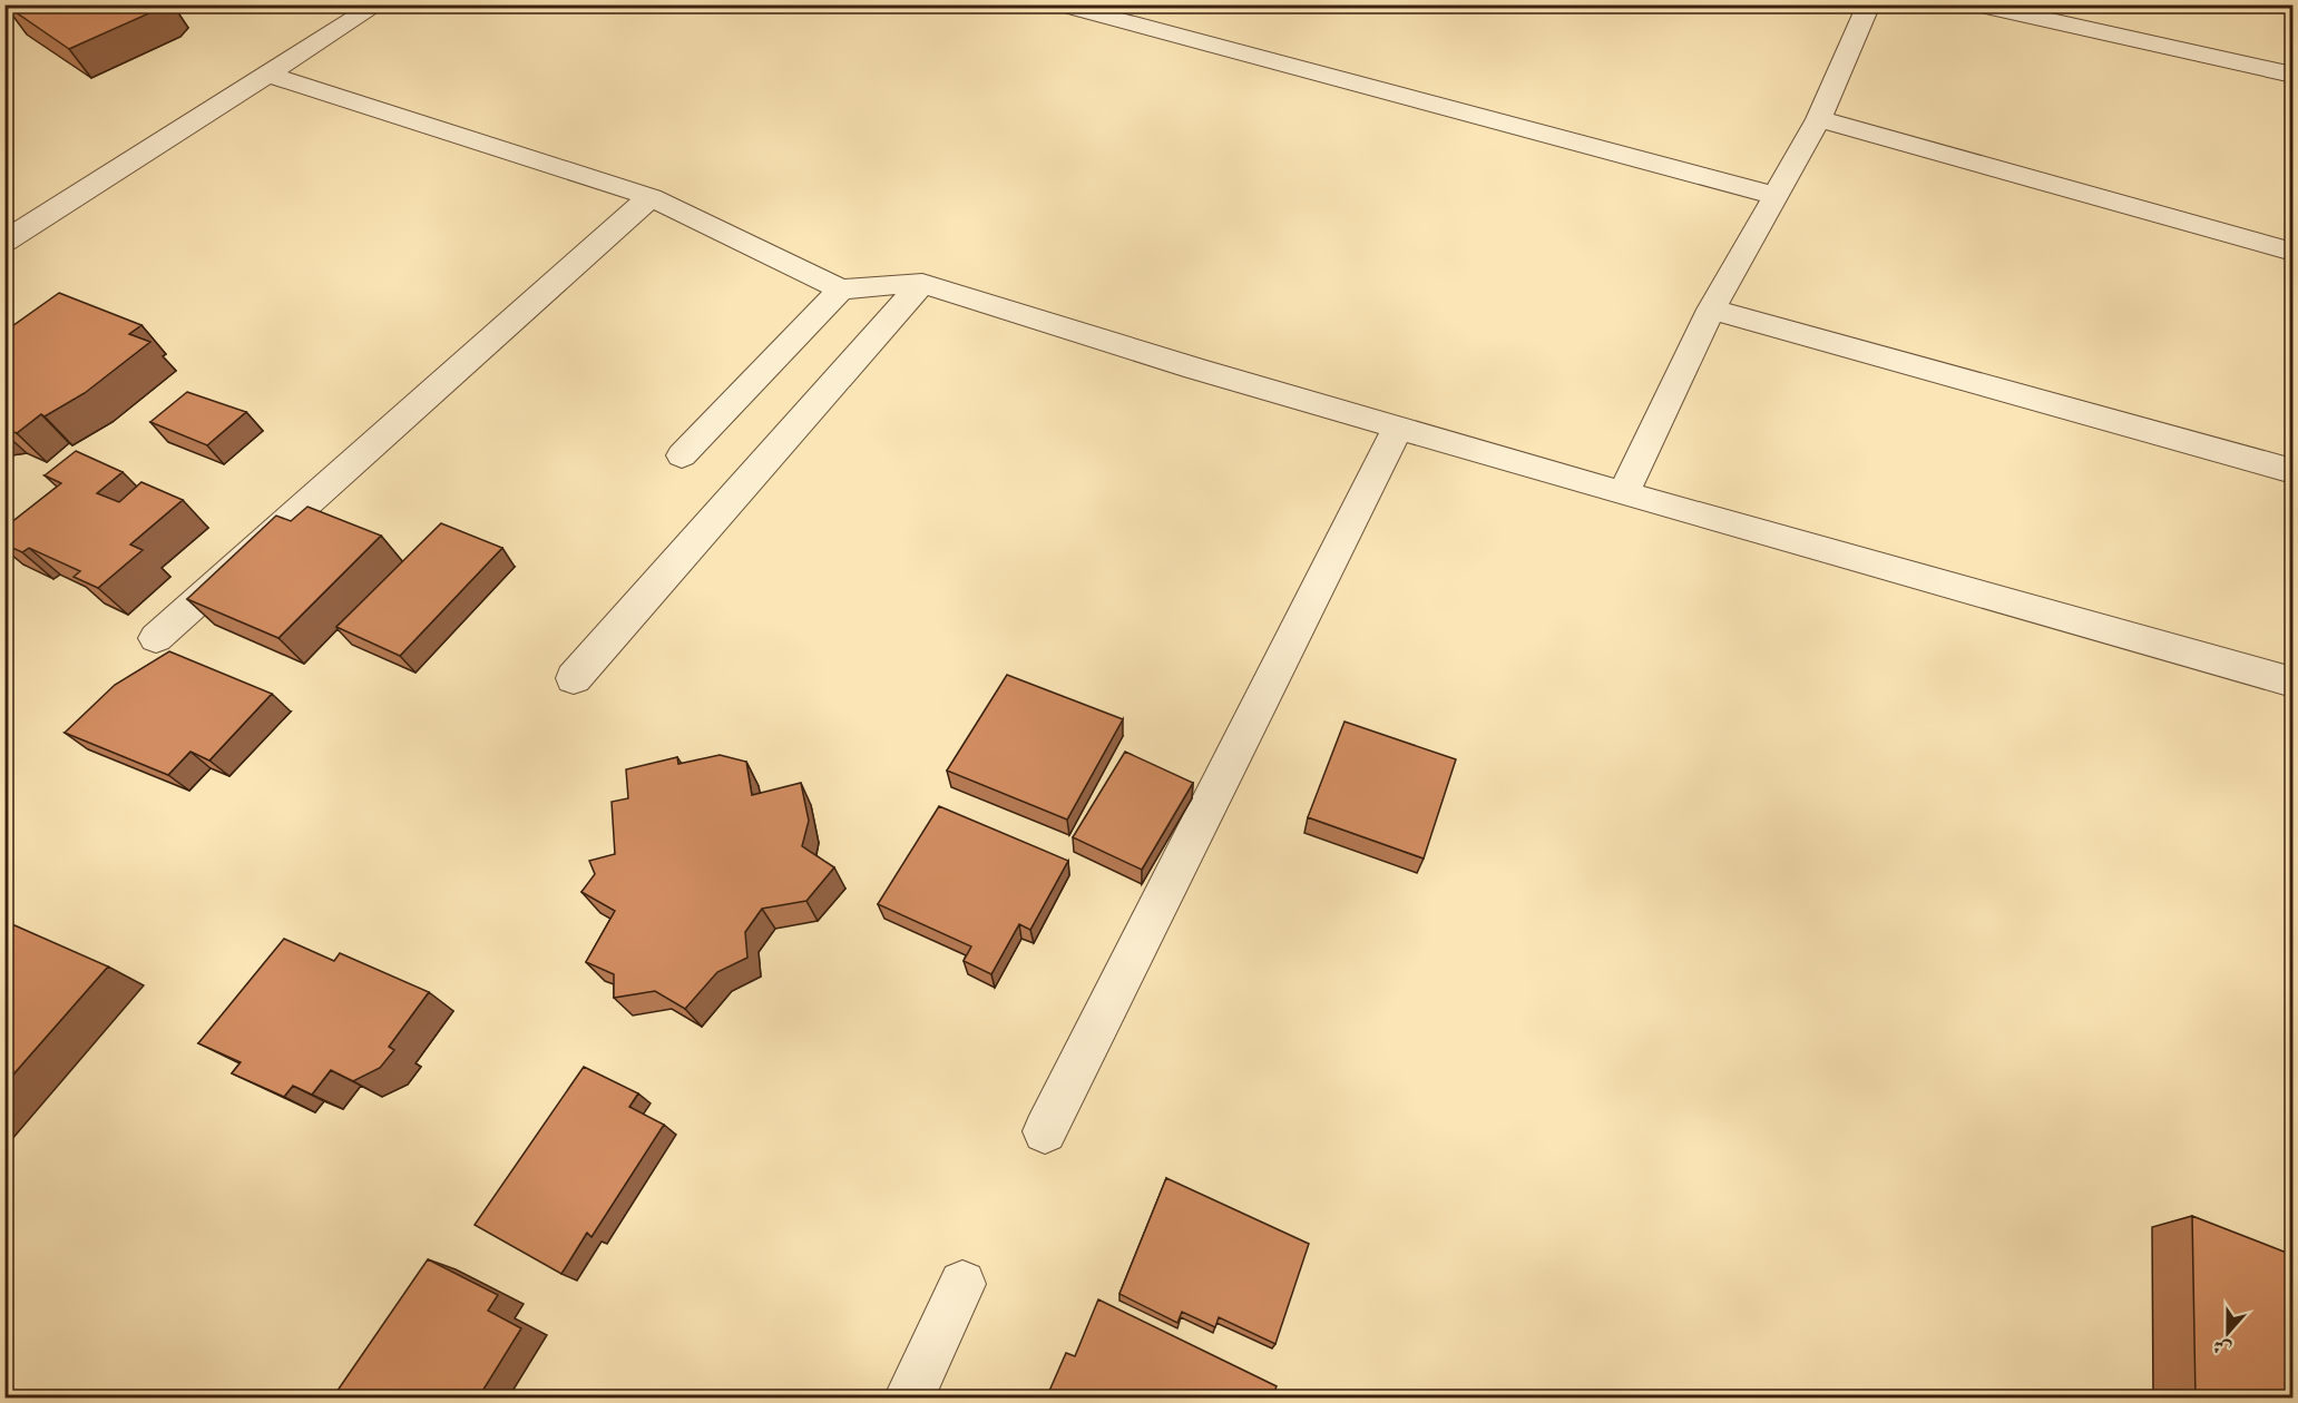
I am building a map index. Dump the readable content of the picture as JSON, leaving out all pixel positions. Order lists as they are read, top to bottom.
{
  "north": "bottom"
}
